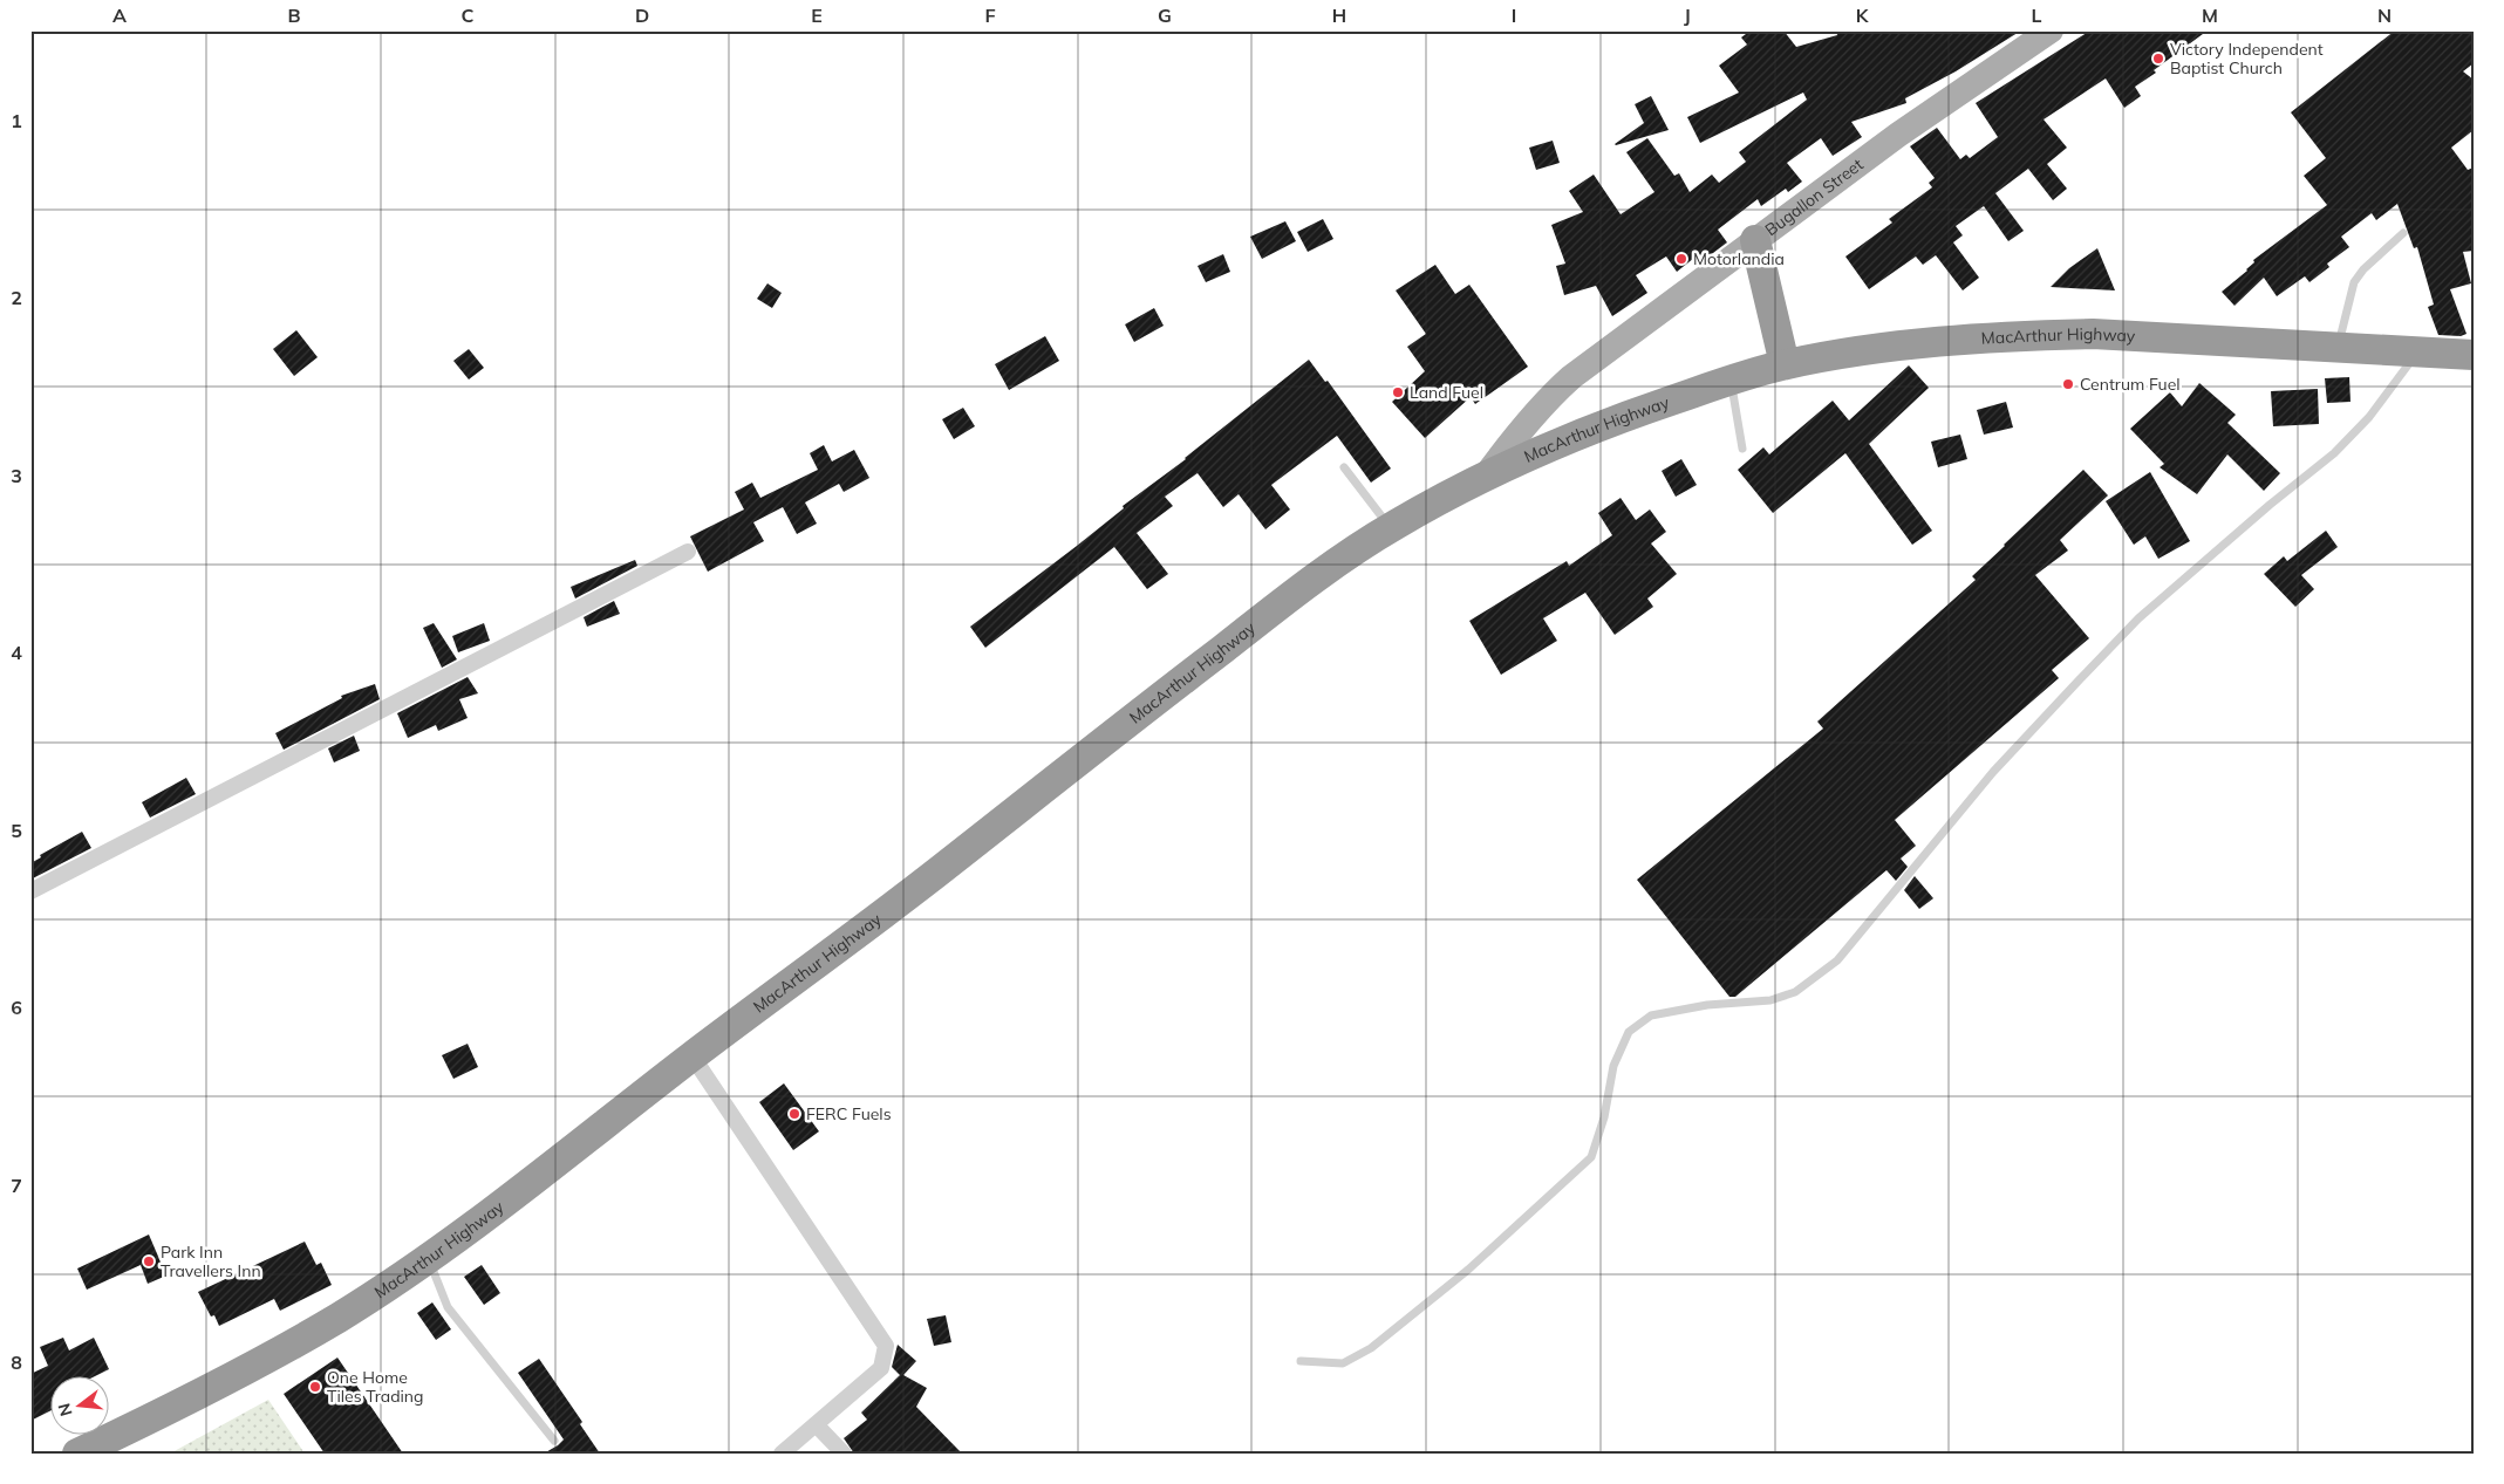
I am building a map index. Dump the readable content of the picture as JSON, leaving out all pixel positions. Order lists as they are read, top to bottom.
{
  "streets": {
    "highway": ["MacArthur Highway"],
    "main road": ["Bugallon Street"]
  },
  "crossings": [
    ["Bugallon Street", "MacArthur Highway"]
  ],
  "places": [
    "Victory Independent Baptist Church",
    "Motorlandia",
    "Centrum Fuel",
    "Land Fuel",
    "FERC Fuels",
    "Park Inn Travellers Inn",
    "One Home Tiles Trading"
  ],
  "north": "left",
  "grid": {
    "columns": [
      "A",
      "B",
      "C",
      "D",
      "E",
      "F",
      "G",
      "H",
      "I",
      "J",
      "K",
      "L",
      "M",
      "N"
    ],
    "rows": [
      "1",
      "2",
      "3",
      "4",
      "5",
      "6",
      "7",
      "8"
    ]
  }
}
